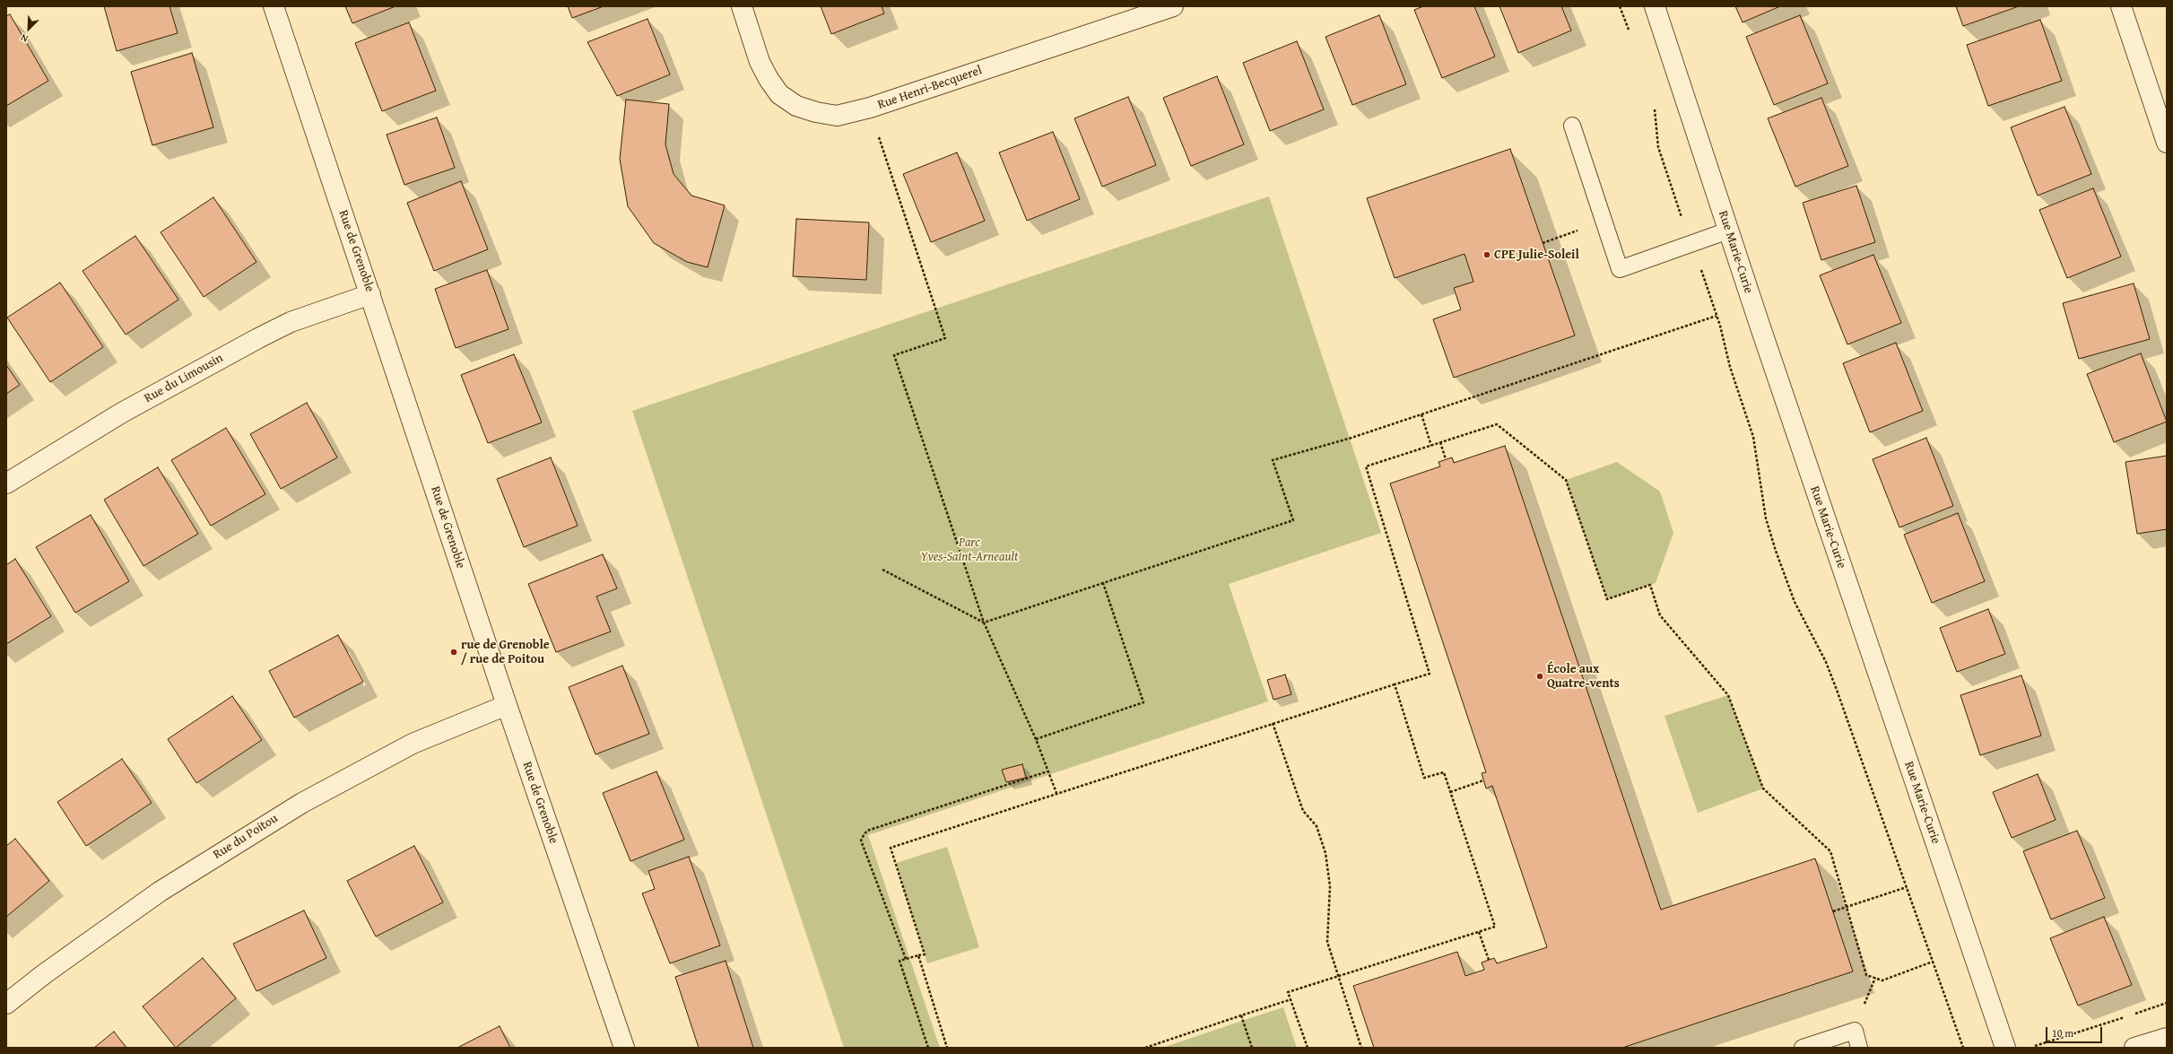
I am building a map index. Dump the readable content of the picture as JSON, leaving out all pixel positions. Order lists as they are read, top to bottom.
{
  "streets": {
    "street": [
      "Rue Henri-Becquerel",
      "Rue de Grenoble",
      "Rue Marie-Curie",
      "Rue du Limousin",
      "Rue du Poitou"
    ]
  },
  "crossings": [
    ["Rue de Grenoble", "Rue du Limousin"],
    ["Rue de Grenoble", "Rue du Poitou"]
  ],
  "parks": ["Parc Yves-Saint-Arneault"],
  "places": ["CPE Julie-Soleil", "rue de Grenoble / rue de Poitou", "École aux Quatre-vents"],
  "scale_bar": "10 m",
  "north": "bottom left"
}
